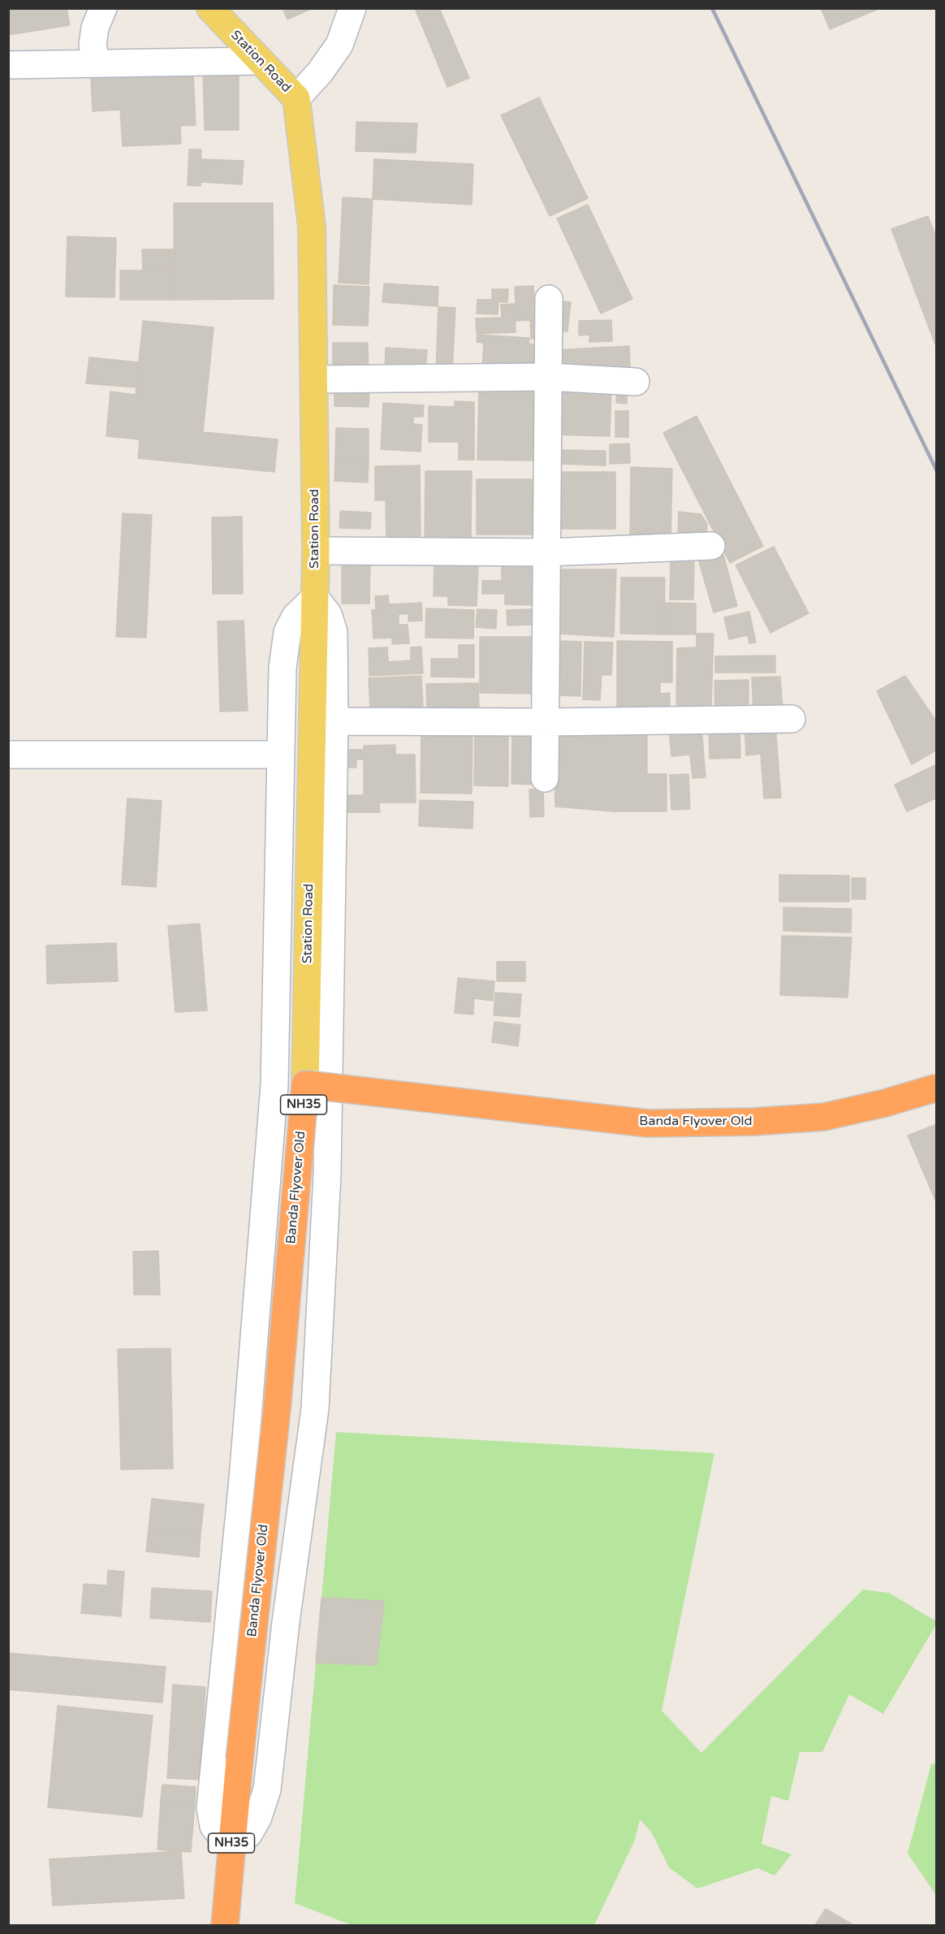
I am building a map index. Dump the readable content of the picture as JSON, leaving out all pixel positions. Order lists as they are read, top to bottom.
{
  "streets": {
    "highway": ["NH35", "Banda Flyover Old"],
    "main road": ["Station Road"]
  },
  "crossings": [
    ["Station Road", "Banda Flyover Old"]
  ]
}
